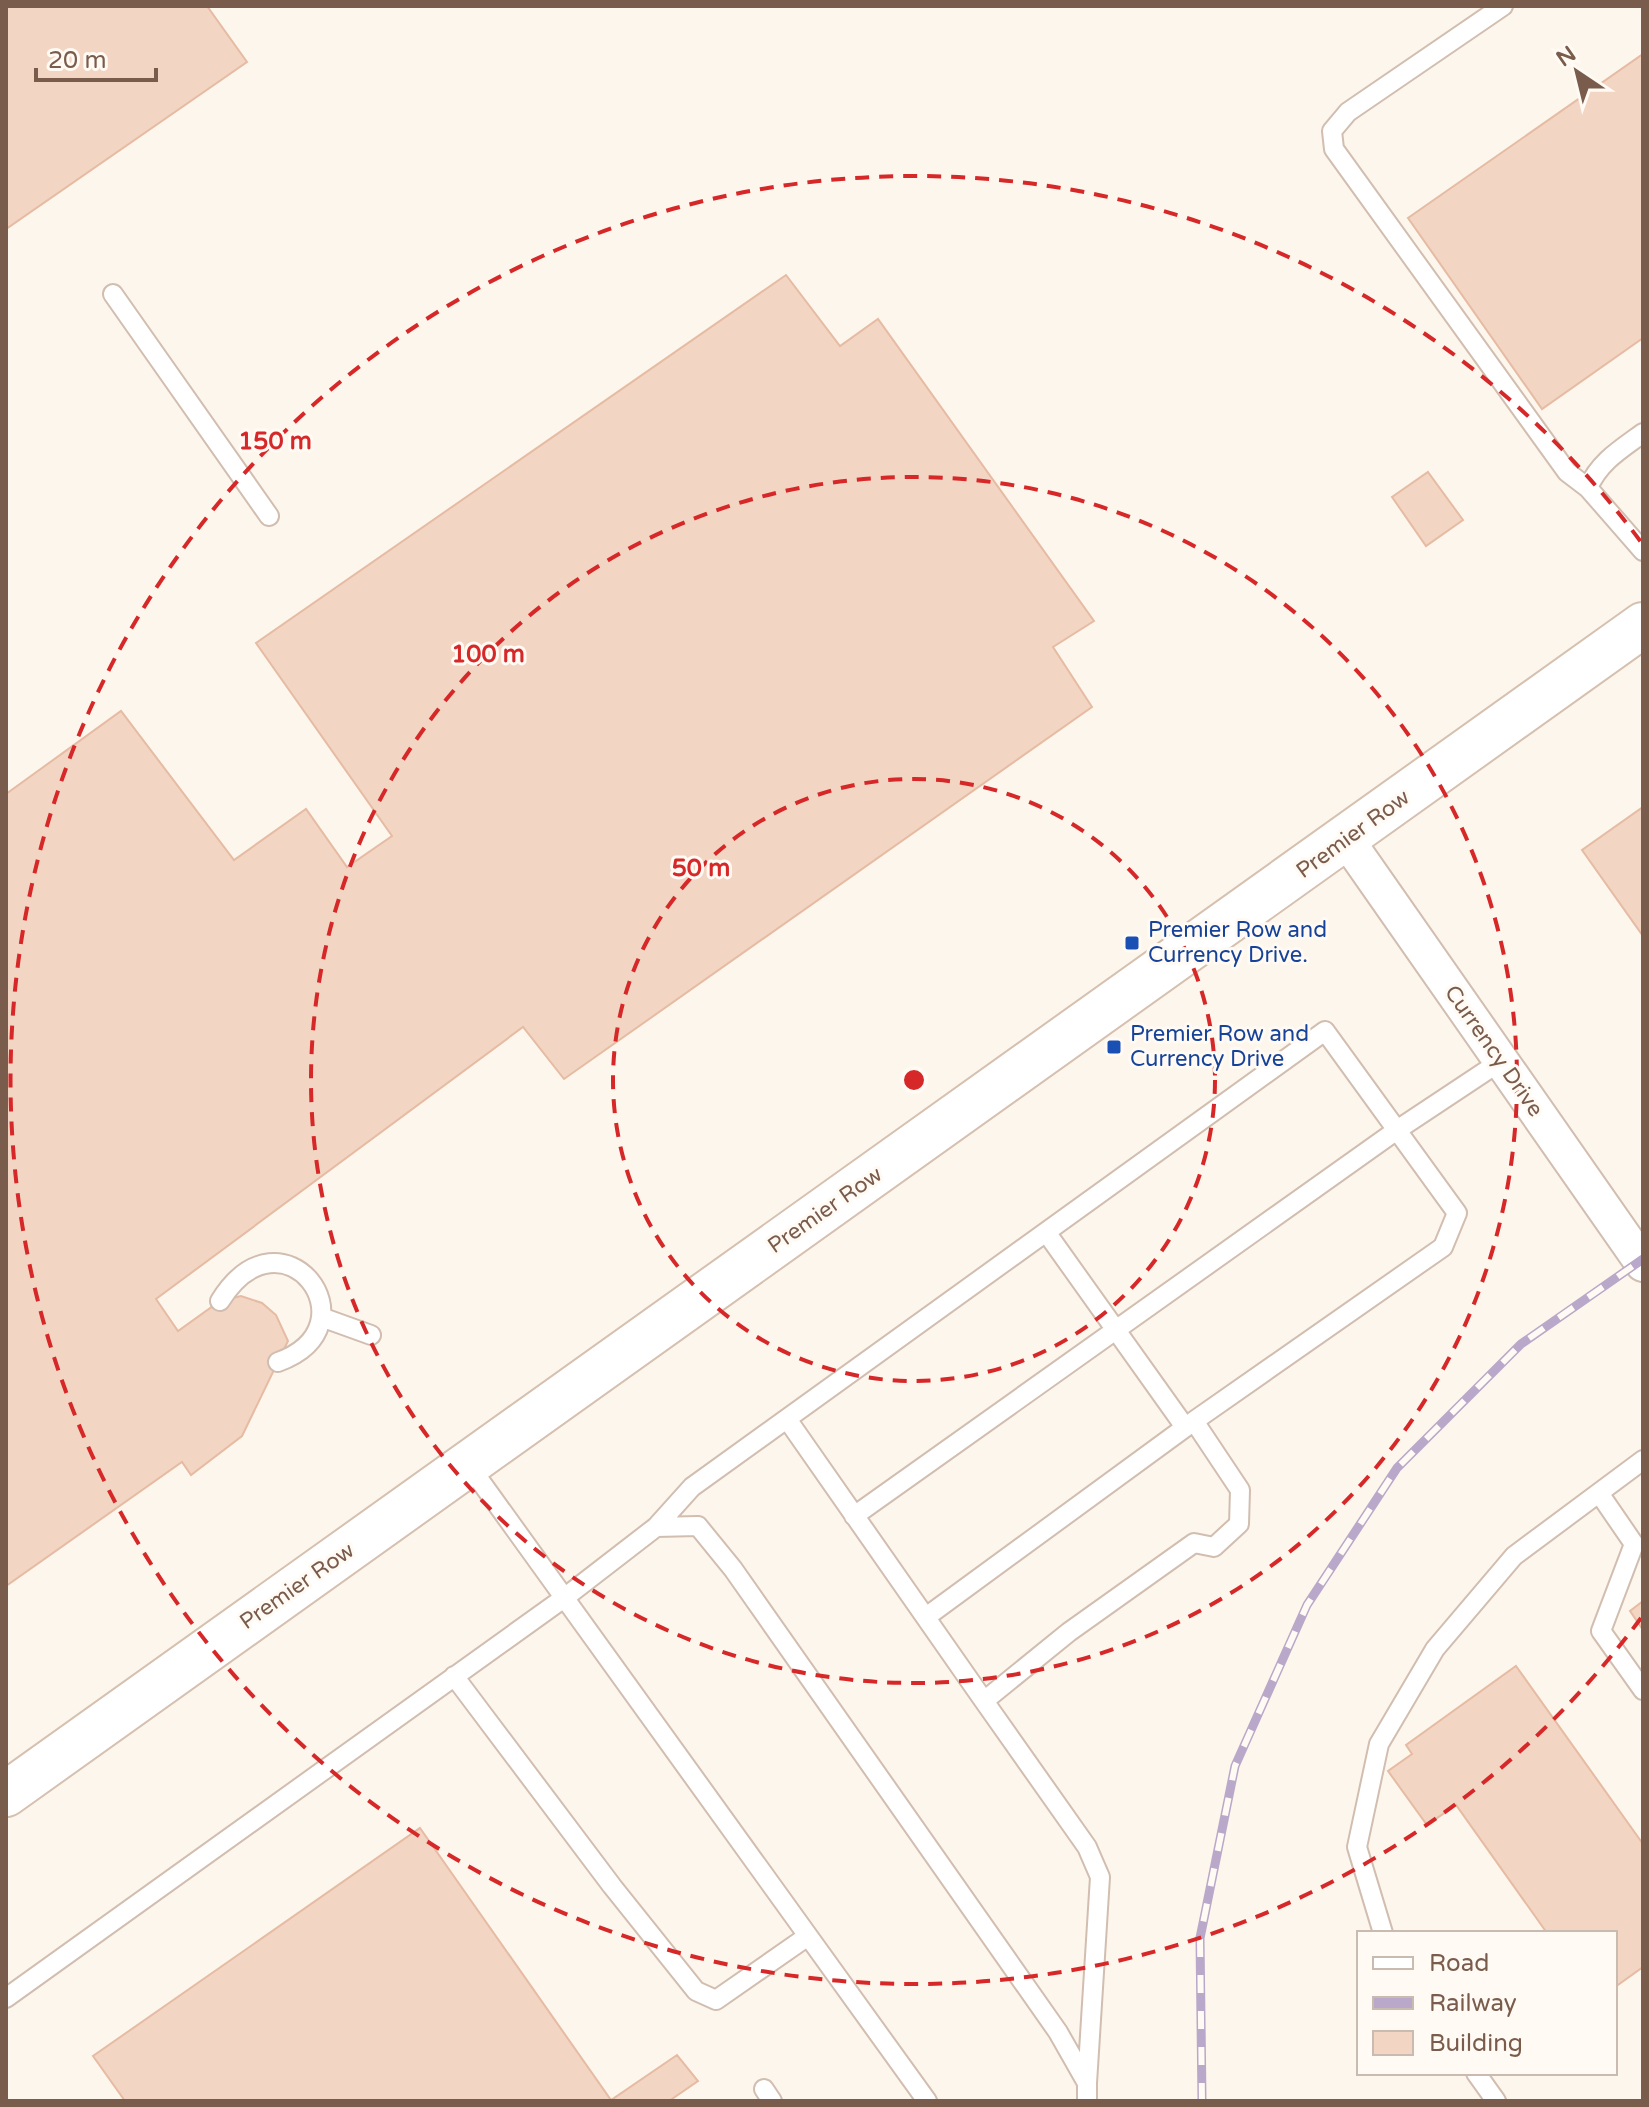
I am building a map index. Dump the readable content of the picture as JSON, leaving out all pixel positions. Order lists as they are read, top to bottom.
{
  "streets": {
    "street": ["Premier Row", "Currency Drive"]
  },
  "crossings": [
    ["Premier Row", "Currency Drive"]
  ],
  "places": {
    "transit": ["Premier Row and Currency Drive.", "Premier Row and Currency Drive"]
  },
  "legend": ["Road", "Railway", "Building"],
  "scale_bar": "20 m",
  "north": "top left",
  "rings": ["150 m", "100 m", "50 m"]
}
